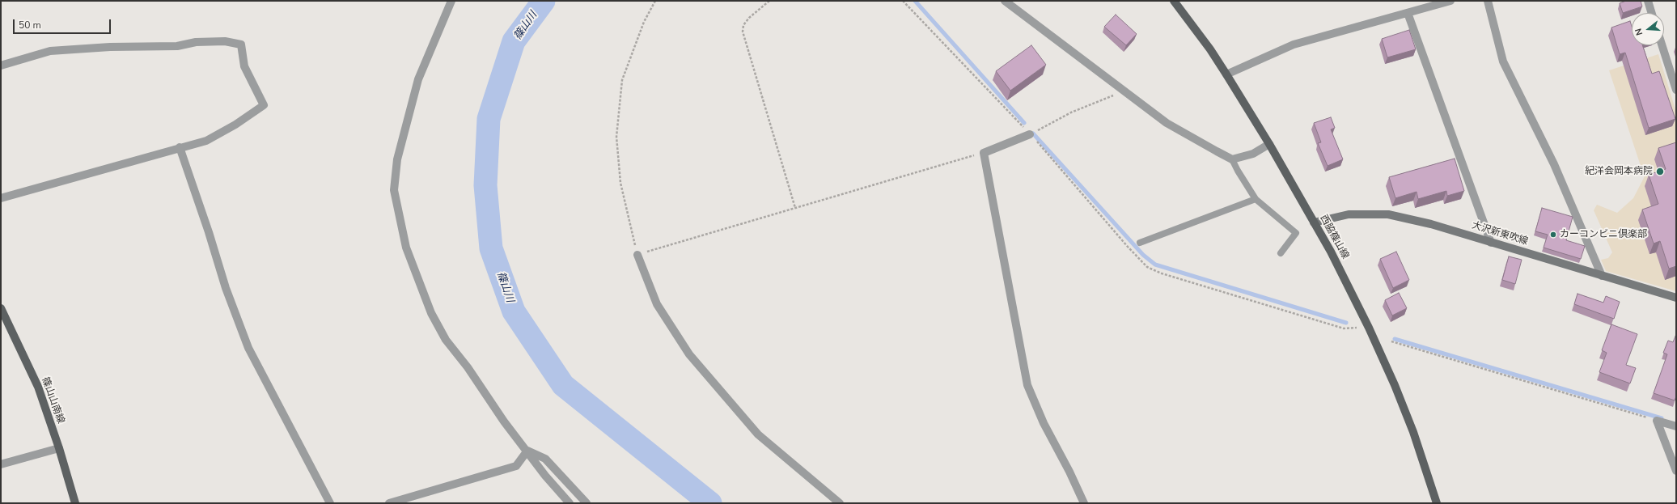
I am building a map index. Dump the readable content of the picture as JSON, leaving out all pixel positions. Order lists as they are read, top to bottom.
{
  "streets": {
    "main road": ["大沢新東吹線", "西脇篠山線", "篠山山南線"]
  },
  "crossings": [
    ["大沢新東吹線", "西脇篠山線"]
  ],
  "water": ["篠山川"],
  "places": ["紀洋会岡本病院", "カーコンビニ倶楽部"],
  "scale_bar": "50 m",
  "north": "left"
}
